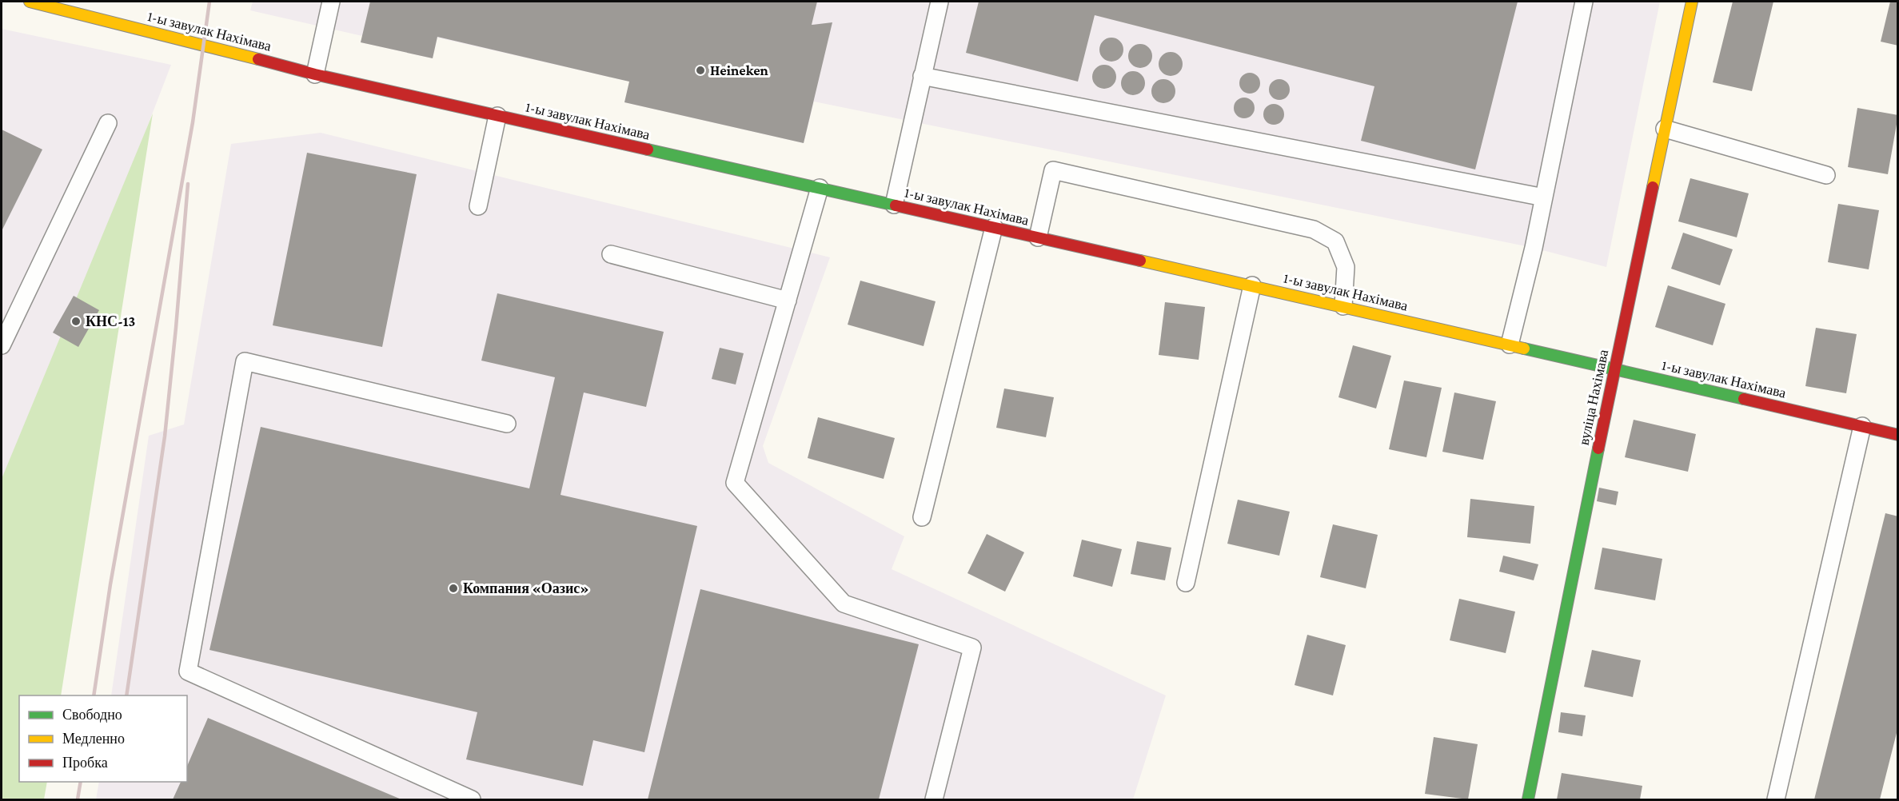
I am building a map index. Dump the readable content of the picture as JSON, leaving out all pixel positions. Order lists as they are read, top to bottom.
{
  "streets": {
    "street": ["1-ы завулак Нахімава", "вуліца Нахімава"]
  },
  "crossings": [
    ["1-ы завулак Нахімава", "вуліца Нахімава"]
  ],
  "places": ["Heineken", "КНС-13", "Компания «Оазис»"],
  "legend": ["Свободно", "Медленно", "Пробка"]
}
